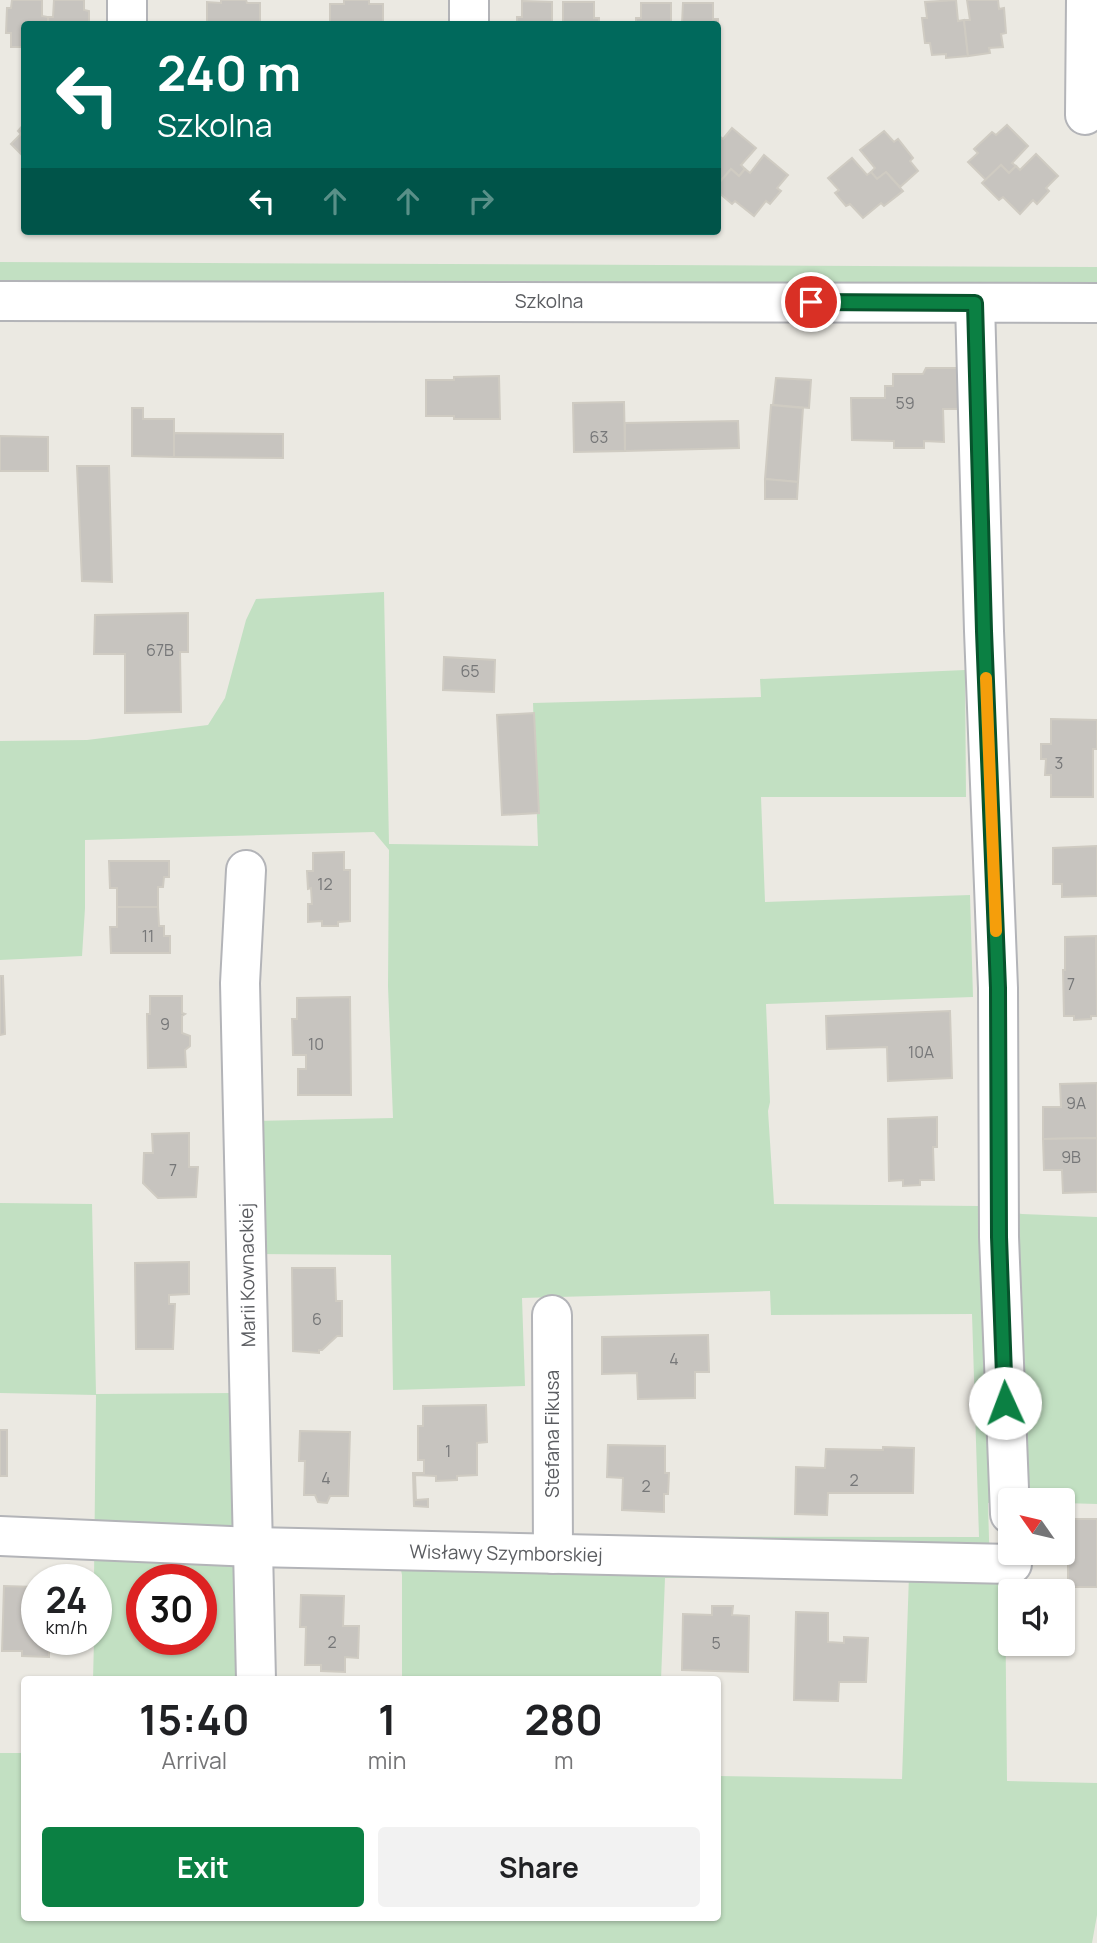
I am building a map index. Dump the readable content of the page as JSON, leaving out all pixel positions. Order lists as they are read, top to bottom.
{
  "streets": {
    "street": [
      "Szkolna",
      "Marii Kownackiej",
      "Stefana Fikusa",
      "Wisławy Szymborskiej"
    ]
  },
  "crossings": [
    ["Marii Kownackiej", "Wisławy Szymborskiej"],
    ["Stefana Fikusa", "Wisławy Szymborskiej"]
  ],
  "house_numbers": [
    "59",
    "63",
    "67B",
    "65",
    "3",
    "12",
    "11",
    "7",
    "9",
    "10",
    "10A",
    "9A",
    "9B",
    "7",
    "6",
    "4",
    "1",
    "4",
    "2",
    "2",
    "2",
    "5"
  ],
  "north": "top left",
  "page": {
    "turn": ["240 m", "Szkolna"],
    "speed": "24 km/h",
    "limit": "30",
    "eta": [
      "15:40",
      "Arrival",
      "1",
      "min",
      "280",
      "m"
    ],
    "buttons": ["Exit", "Share"]
  }
}
